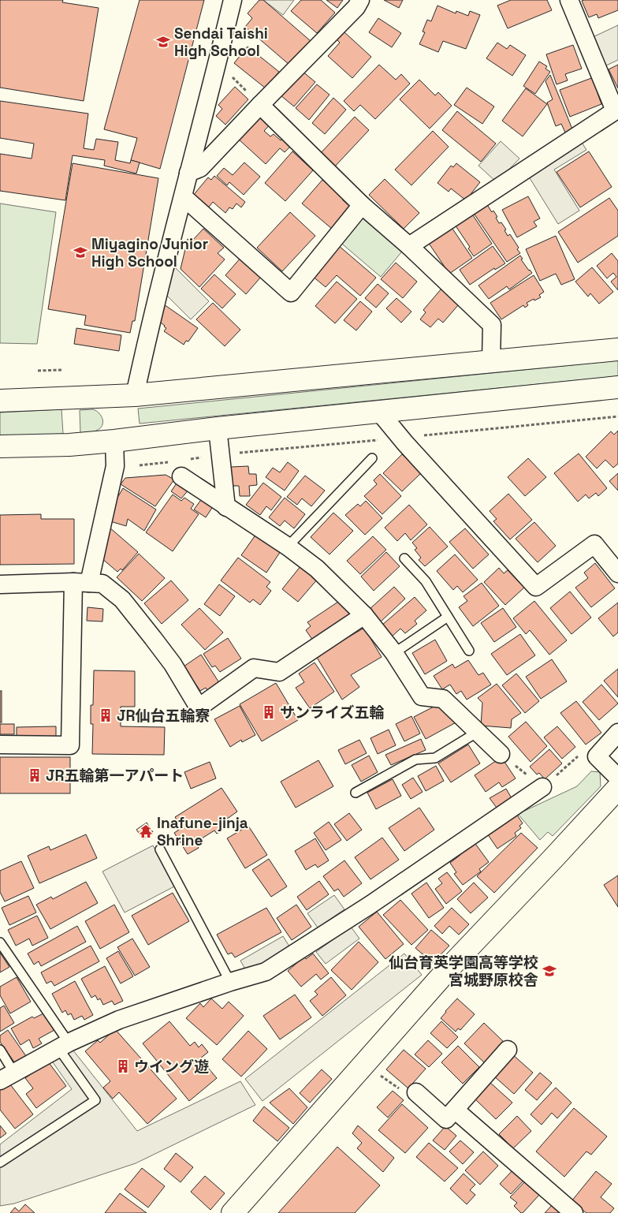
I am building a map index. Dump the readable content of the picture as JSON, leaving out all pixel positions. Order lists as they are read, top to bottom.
{
  "places": {
    "school or university": ["Sendai Taishi High School", "Miyagino Junior High School", "仙台育英学園高等学校 宮城野原校舎"],
    "building": [
      "サンライズ五輪",
      "JR仙台五輪寮",
      "JR五輪第一アパート",
      "ウイング遊"
    ],
    "temple": ["Inafune-jinja Shrine"]
  }
}
